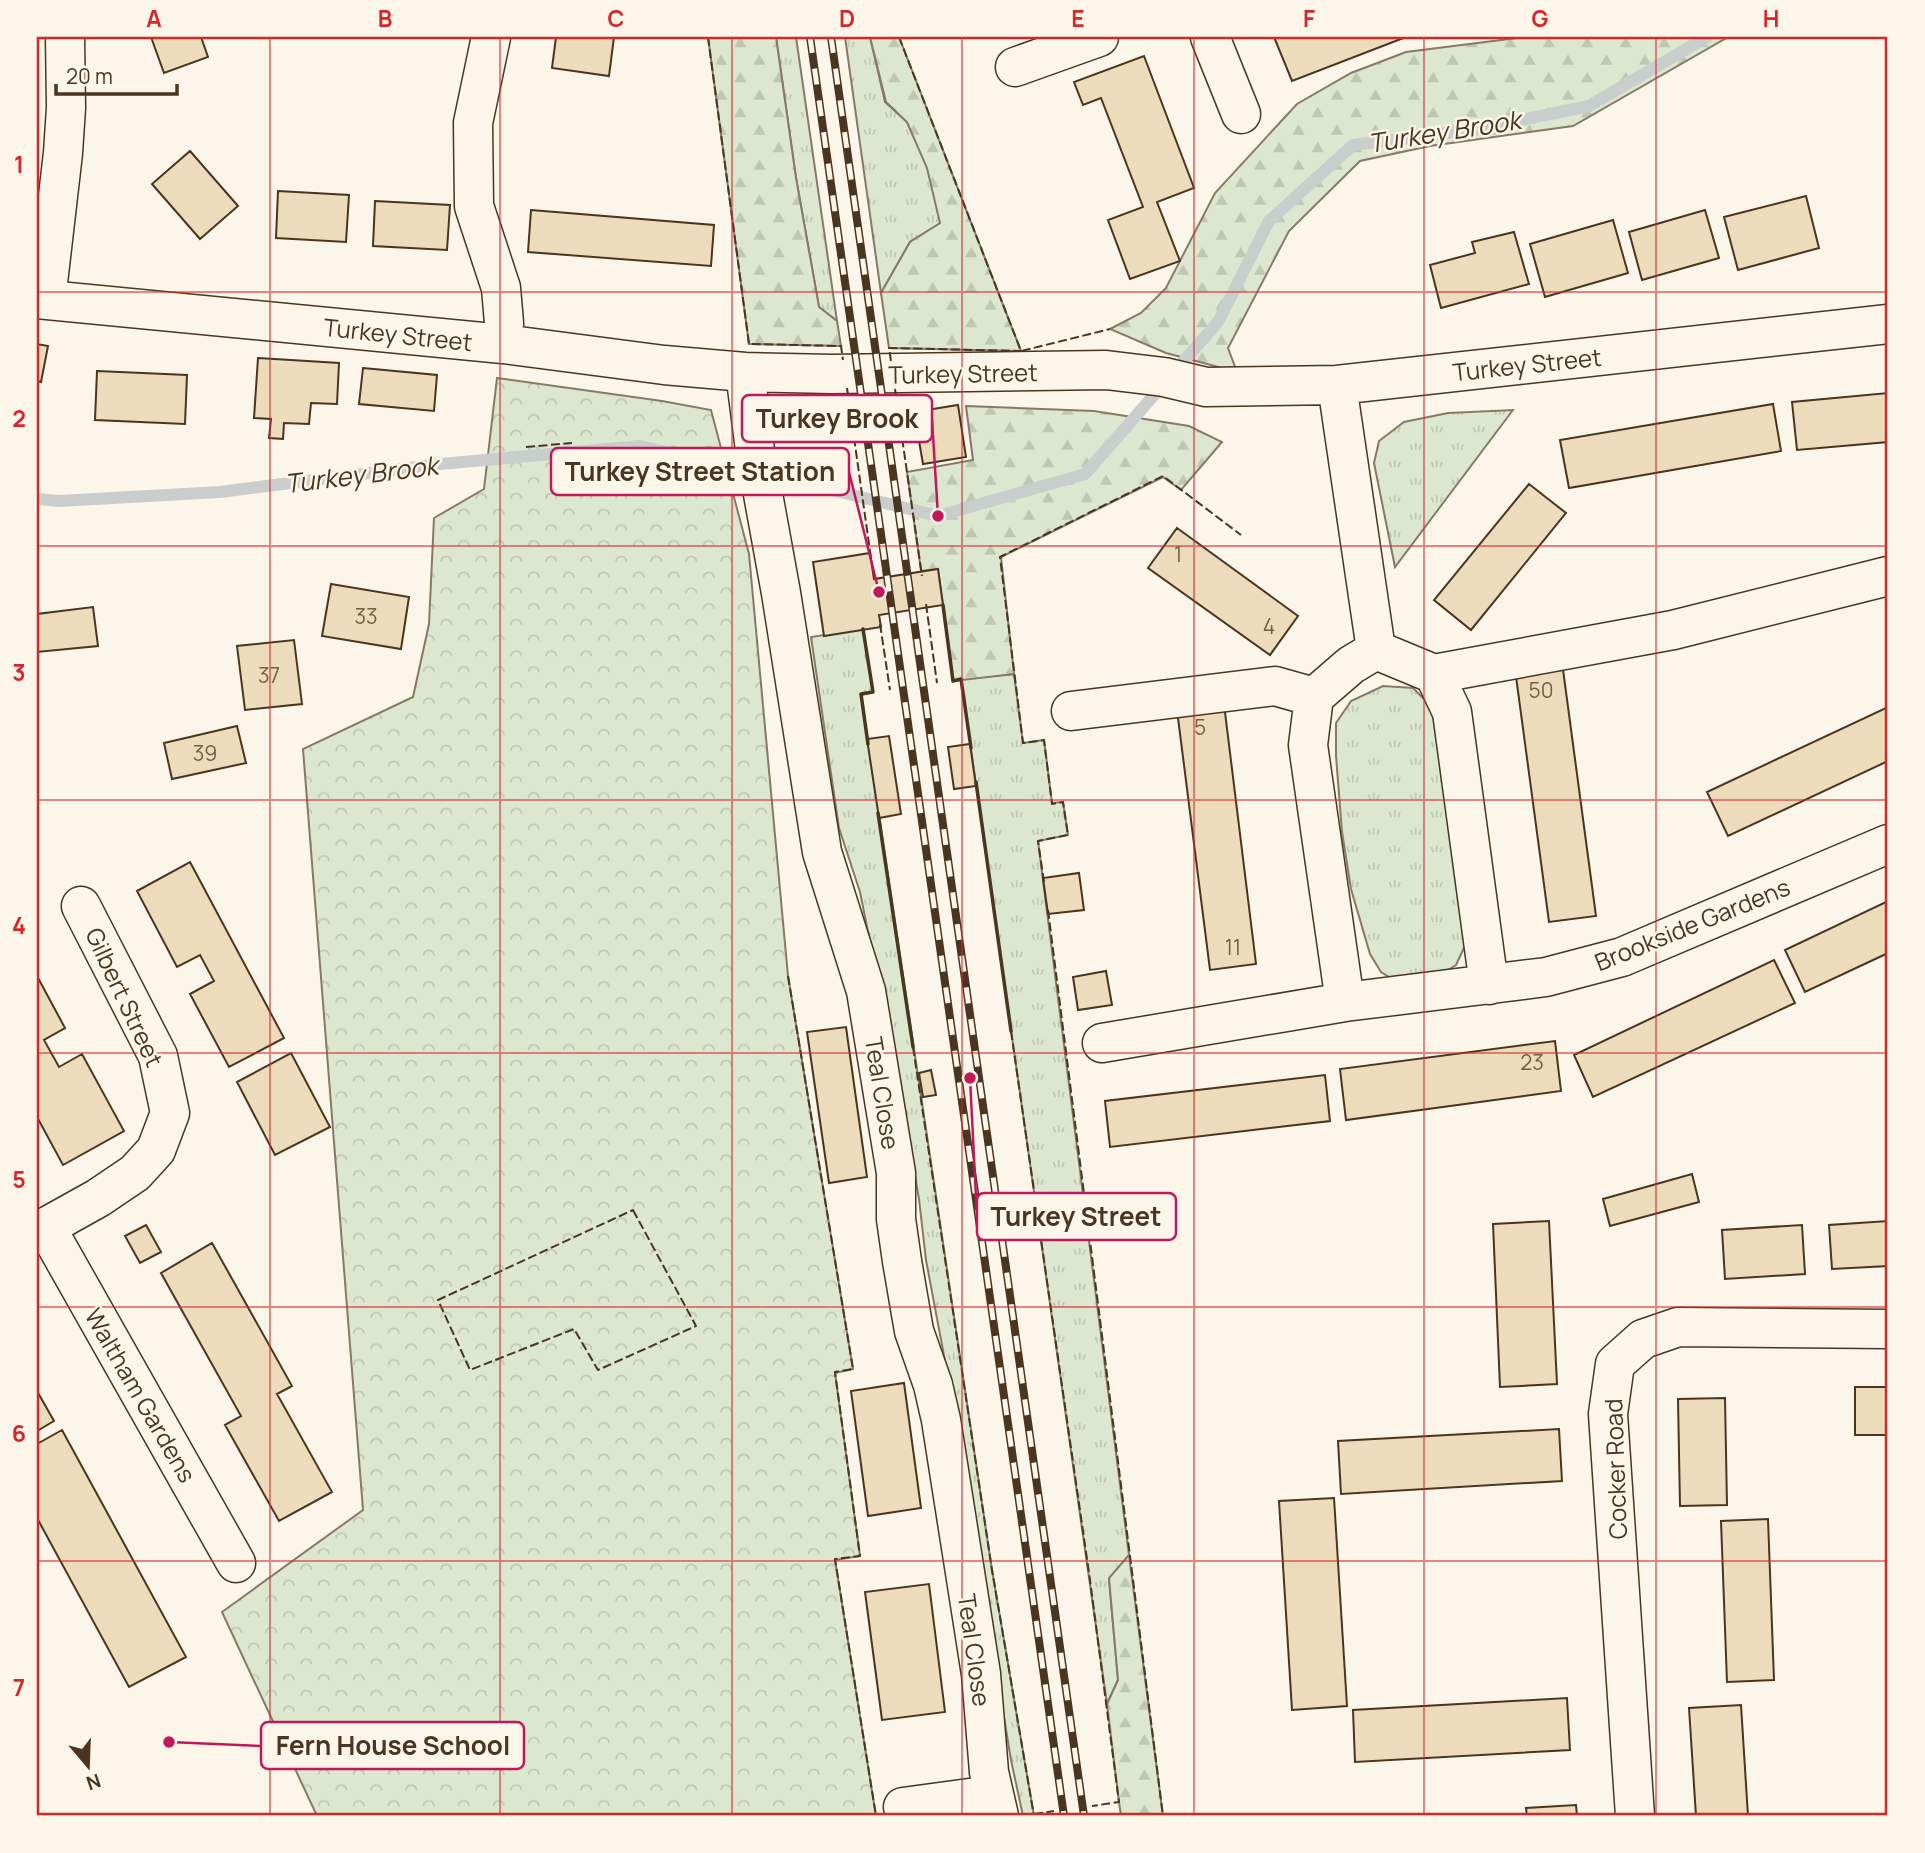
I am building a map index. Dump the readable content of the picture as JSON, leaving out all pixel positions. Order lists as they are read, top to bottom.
{
  "streets": {
    "street": [
      "Turkey Street",
      "Brookside Gardens",
      "Gilbert Street",
      "Teal Close",
      "Waltham Gardens",
      "Cocker Road"
    ]
  },
  "crossings": [
    ["Turkey Street", "Teal Close"],
    ["Gilbert Street", "Waltham Gardens"]
  ],
  "water": ["Turkey Brook"],
  "places": [
    "Turkey Brook",
    "Turkey Street Station",
    "Turkey Street",
    "Fern House School"
  ],
  "house_numbers": [
    "1",
    "33",
    "4",
    "37",
    "50",
    "5",
    "39",
    "11",
    "23"
  ],
  "scale_bar": "20 m",
  "north": "bottom",
  "grid": {
    "columns": [
      "A",
      "B",
      "C",
      "D",
      "E",
      "F",
      "G",
      "H"
    ],
    "rows": [
      "1",
      "2",
      "3",
      "4",
      "5",
      "6",
      "7"
    ]
  }
}
